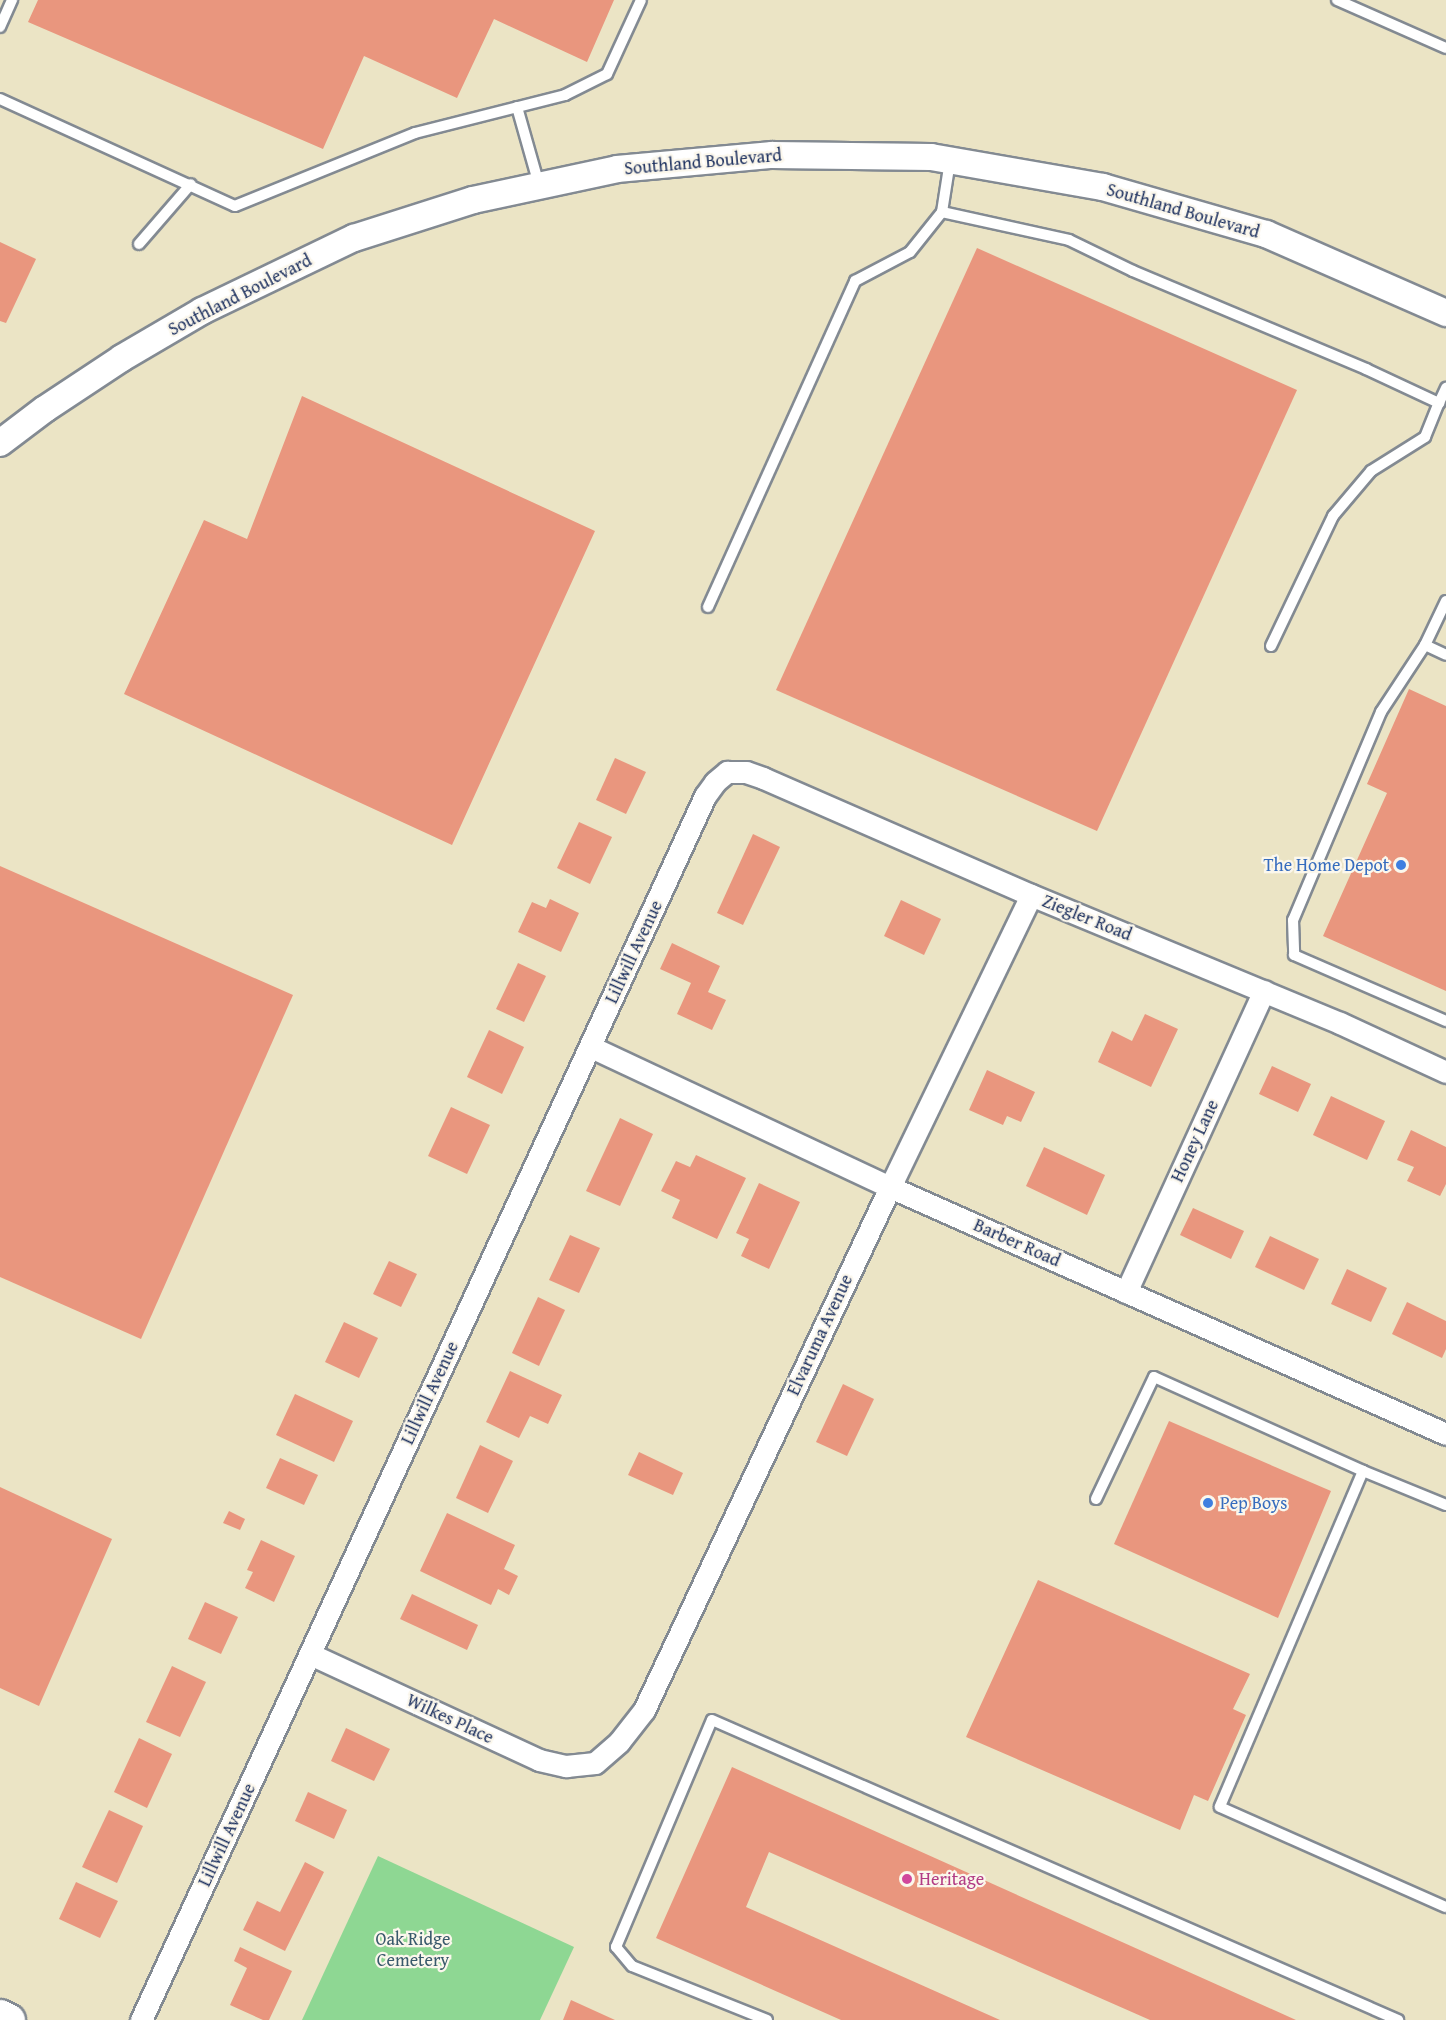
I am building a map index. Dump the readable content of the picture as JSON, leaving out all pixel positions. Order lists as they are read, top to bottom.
{
  "streets": {
    "street": [
      "Southland Boulevard",
      "Ziegler Road",
      "Lillwill Avenue",
      "Honey Lane",
      "Barber Road",
      "Elvaruma Avenue",
      "Wilkes Place"
    ]
  },
  "crossings": [
    ["Ziegler Road", "Lillwill Avenue"],
    ["Ziegler Road", "Honey Lane"],
    ["Ziegler Road", "Elvaruma Avenue"],
    ["Lillwill Avenue", "Barber Road"],
    ["Lillwill Avenue", "Wilkes Place"],
    ["Honey Lane", "Barber Road"],
    ["Barber Road", "Elvaruma Avenue"],
    ["Elvaruma Avenue", "Wilkes Place"]
  ],
  "parks": ["Oak Ridge Cemetery"],
  "places": ["The Home Depot", "Pep Boys", "Heritage"]
}
